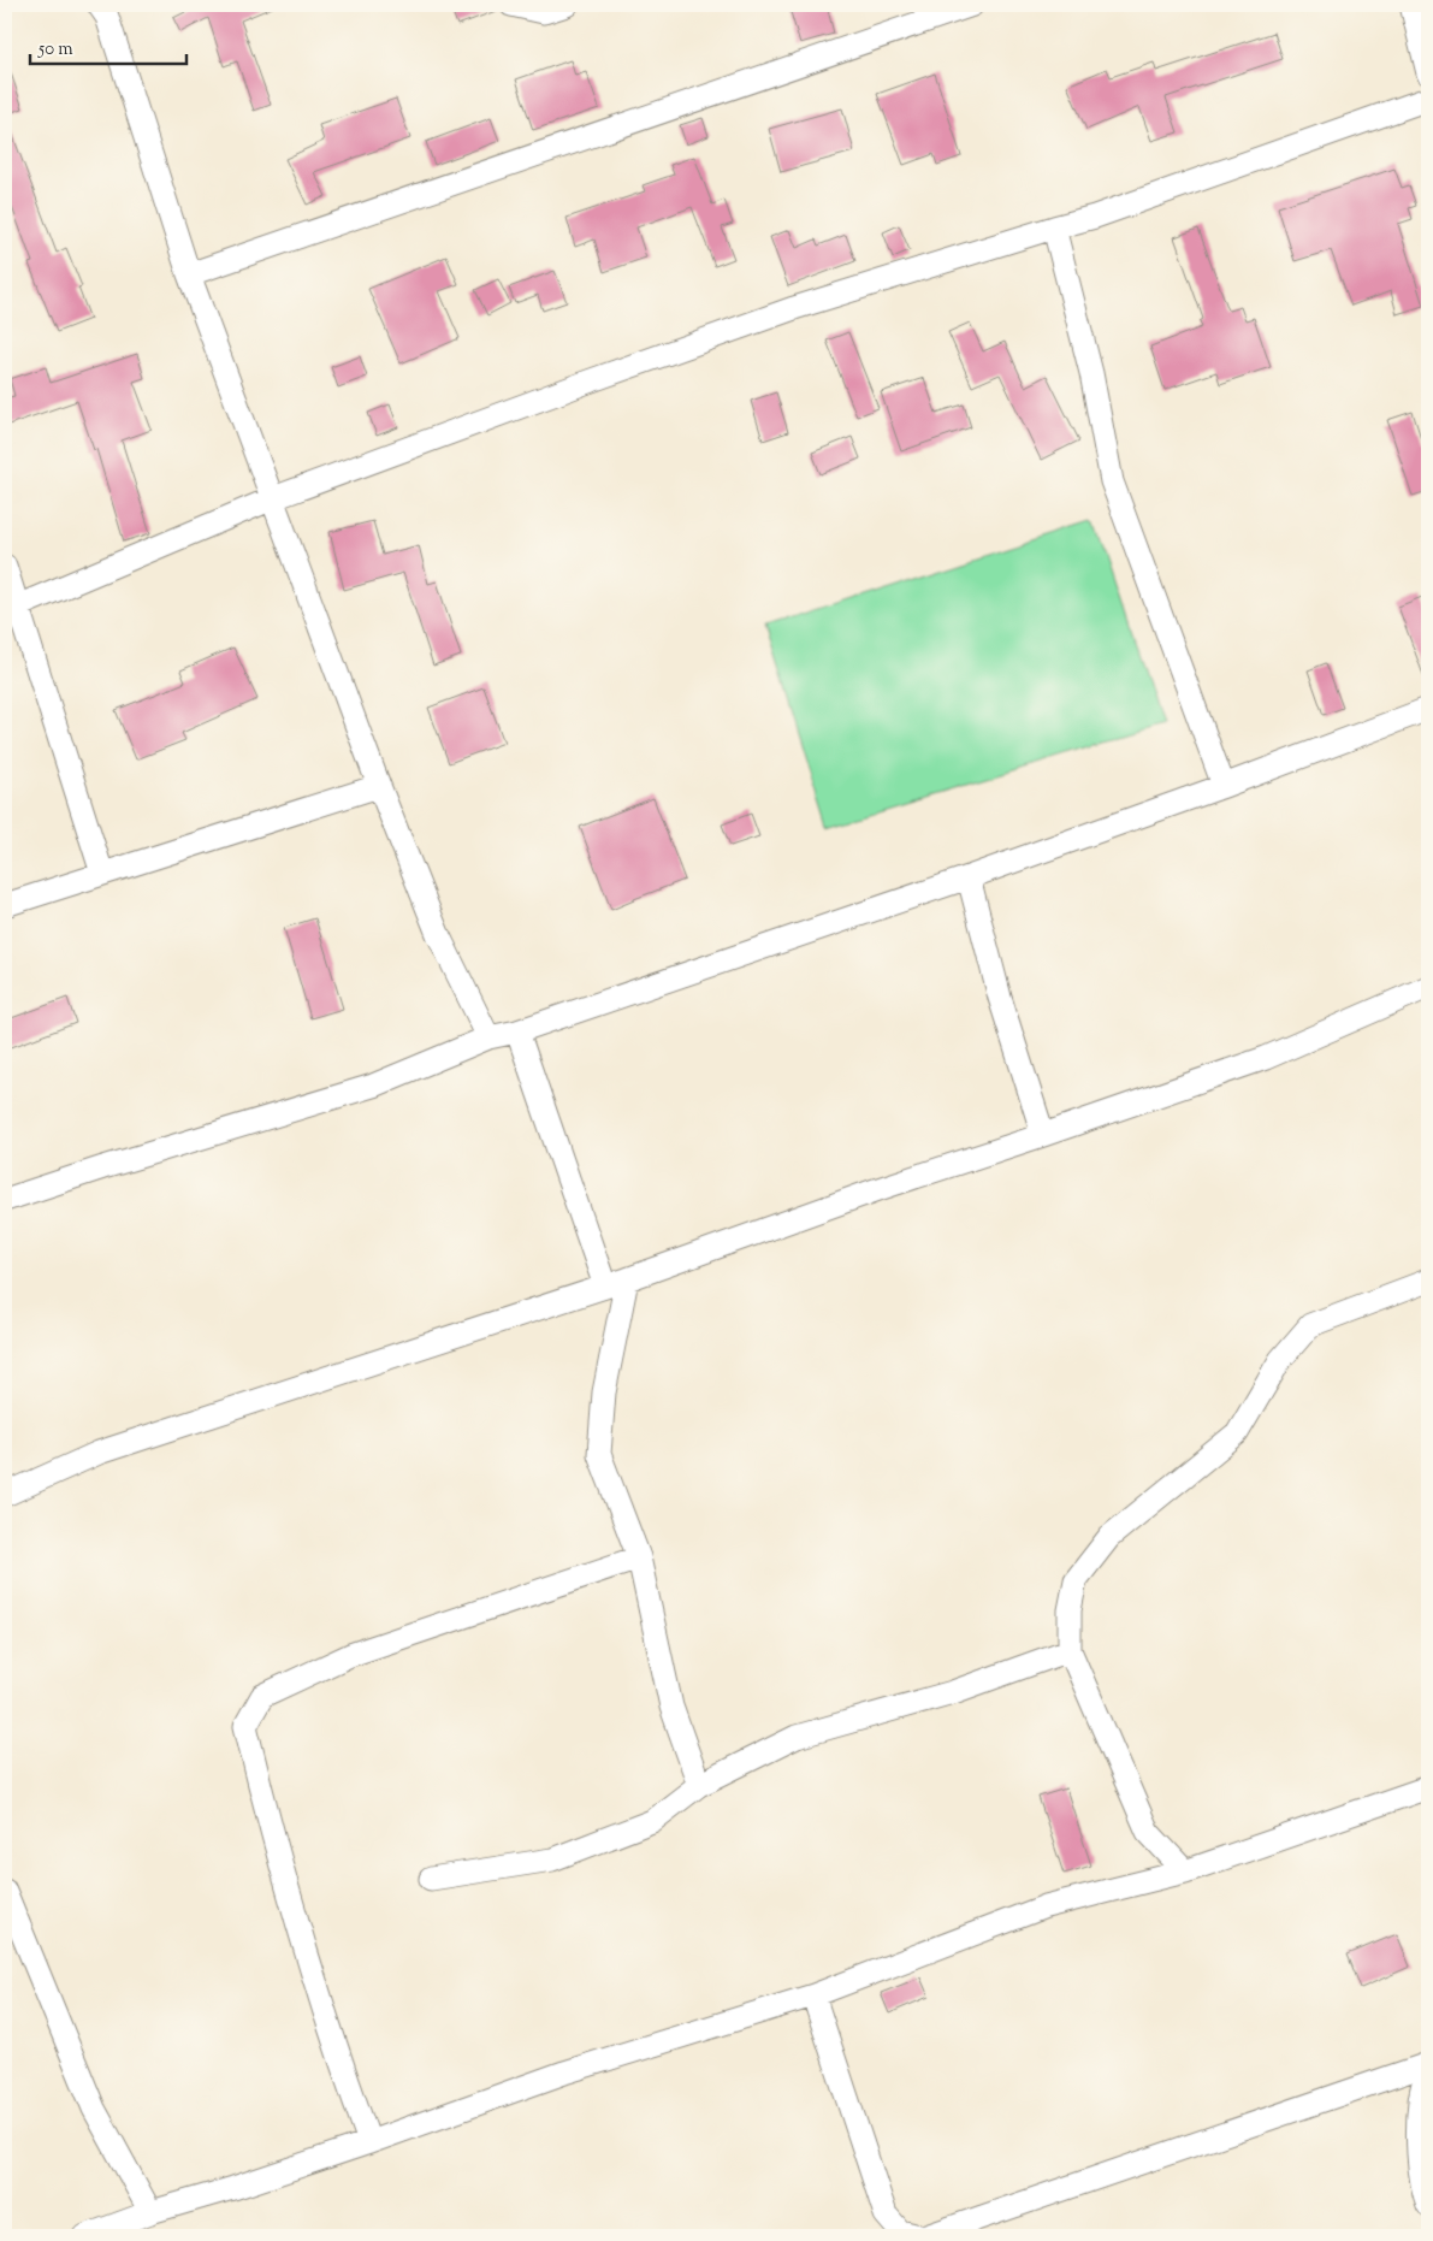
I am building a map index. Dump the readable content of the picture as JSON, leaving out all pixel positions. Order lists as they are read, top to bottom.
{
  "scale_bar": "50 m"
}
